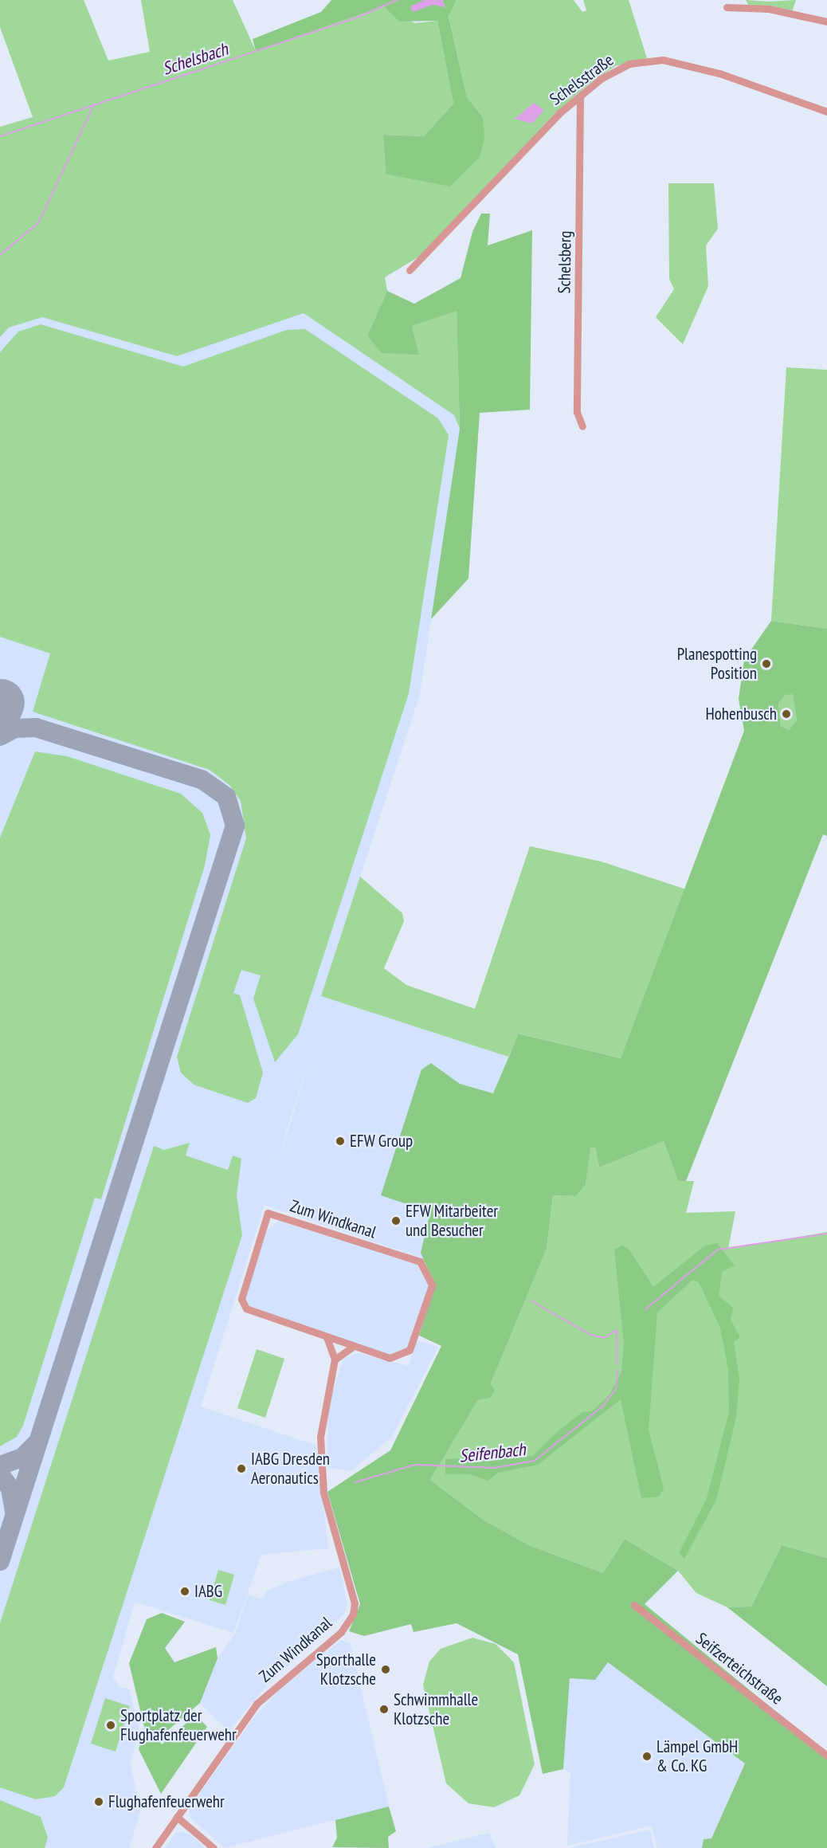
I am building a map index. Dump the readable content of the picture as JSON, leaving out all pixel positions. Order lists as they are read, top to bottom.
{
  "streets": {
    "street": [
      "Schelsstraße",
      "Schelsberg",
      "Zum Windkanal",
      "Seifzerteichstraße"
    ]
  },
  "crossings": [
    ["Schelsstraße", "Schelsberg"]
  ],
  "water": ["Schelsbach", "Seifenbach"],
  "places": [
    "Planespotting Position",
    "Hohenbusch",
    "EFW Group",
    "EFW Mitarbeiter und Besucher",
    "IABG Dresden Aeronautics",
    "IABG",
    "Sporthalle Klotzsche",
    "Schwimmhalle Klotzsche",
    "Sportplatz der Flughafenfeuerwehr",
    "Lämpel GmbH & Co. KG",
    "Flughafenfeuerwehr"
  ]
}
